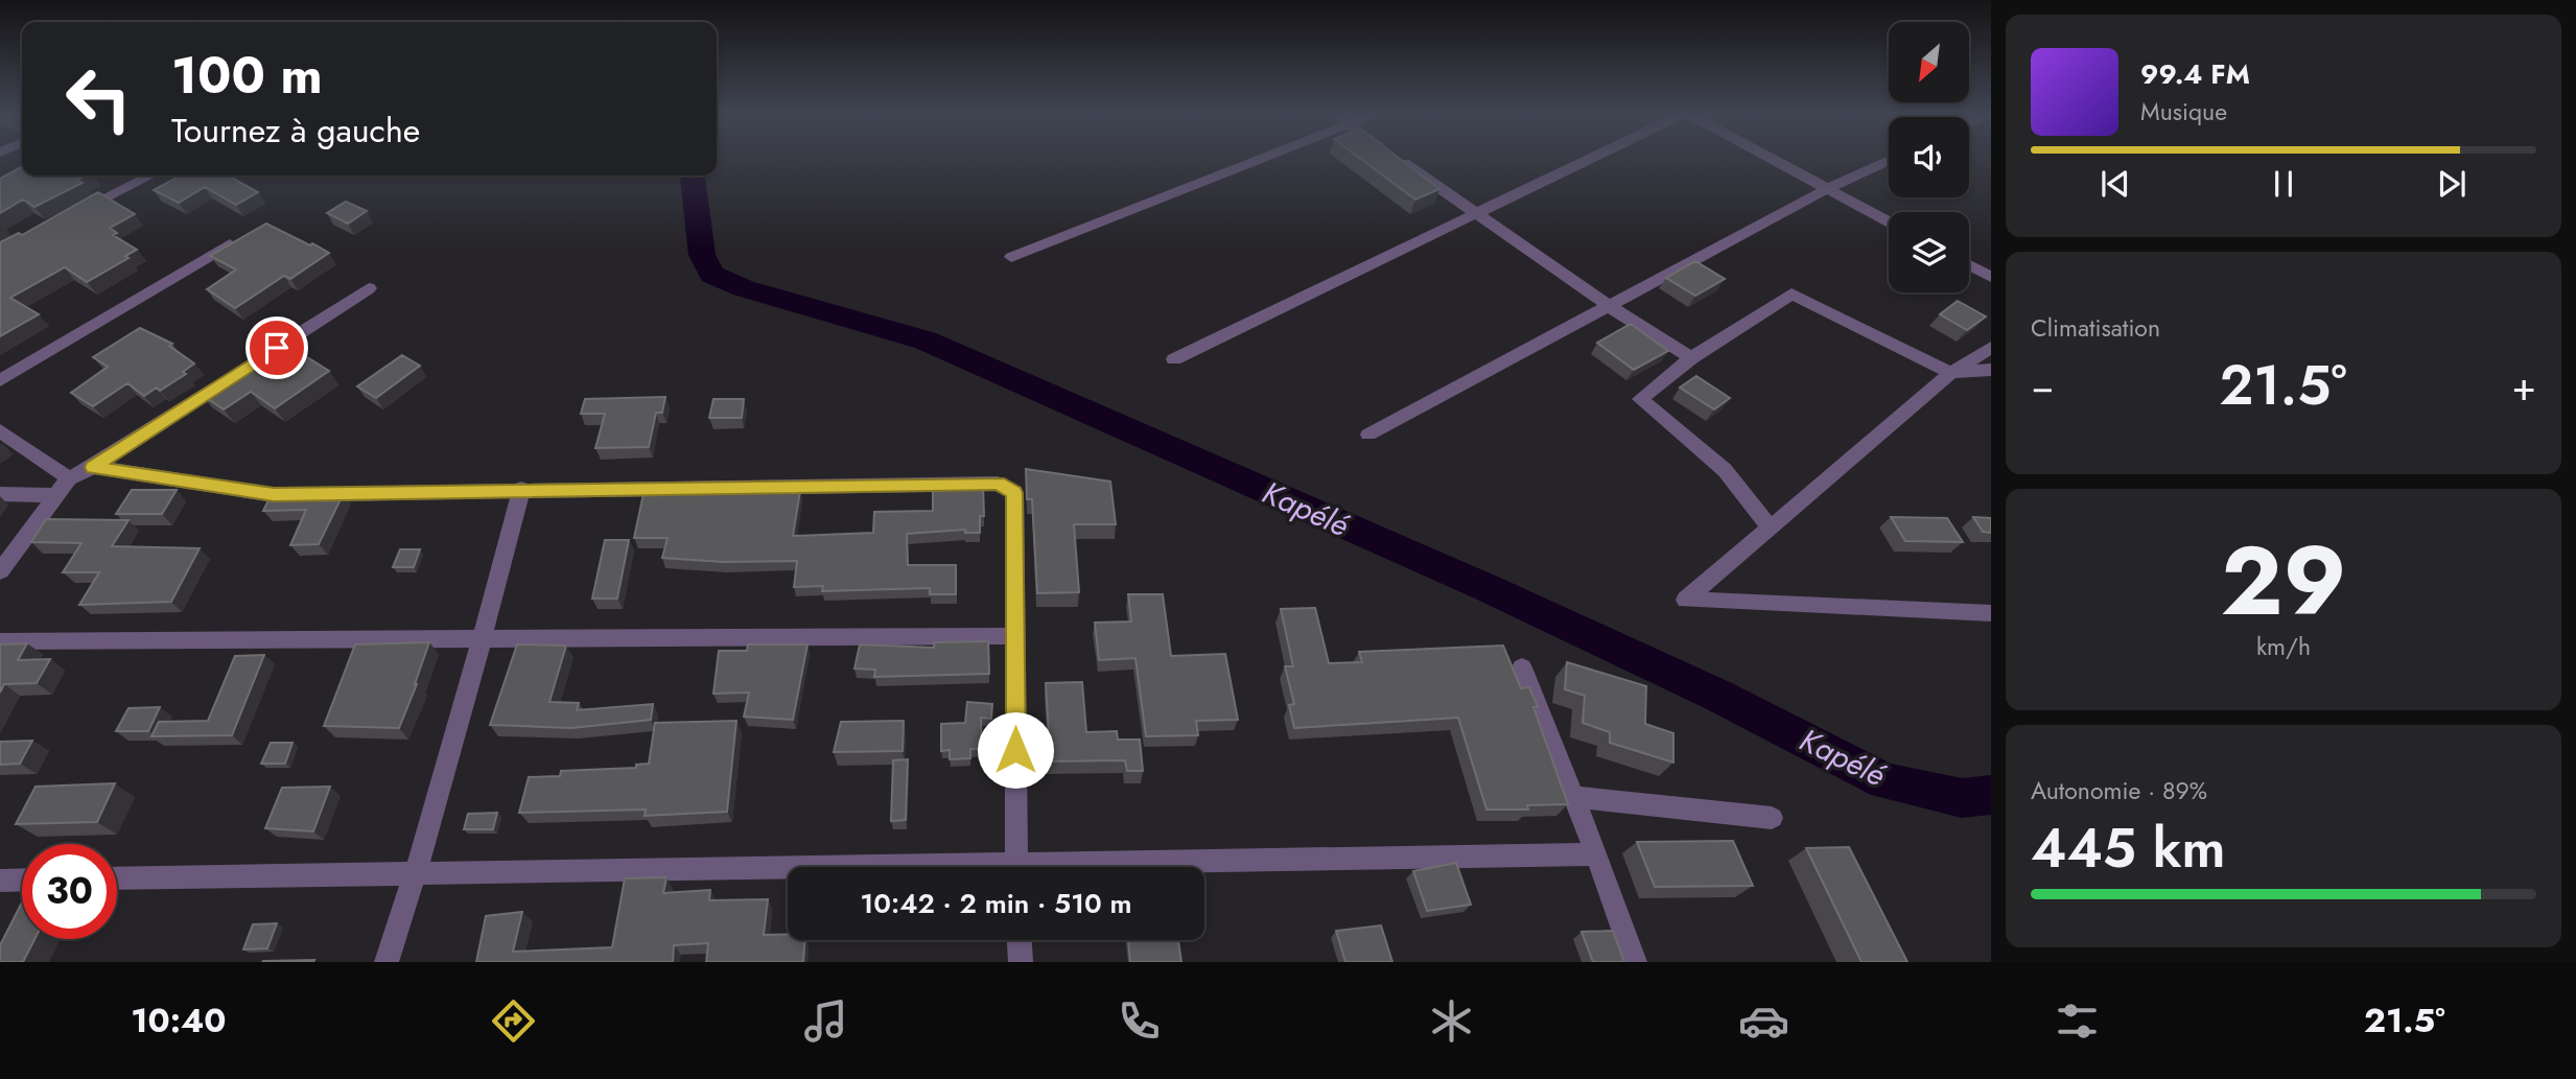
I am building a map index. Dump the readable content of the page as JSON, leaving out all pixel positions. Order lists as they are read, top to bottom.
{
  "water": ["Kapélé"],
  "north": "bottom left",
  "page": {
    "turn": ["100 m", "Tournez à gauche"],
    "song": ["99.4 FM", "Musique"],
    "tile": [
      "Climatisation",
      ["29", "km/h"],
      ["Autonomie · 89%", "445 km"]
    ],
    "heat": ["−", "21.5°", "+"],
    "limit": "30",
    "trip": "10:42 · 2 min · 510 m",
    "tabs": ["10:40", "21.5°"]
  }
}
